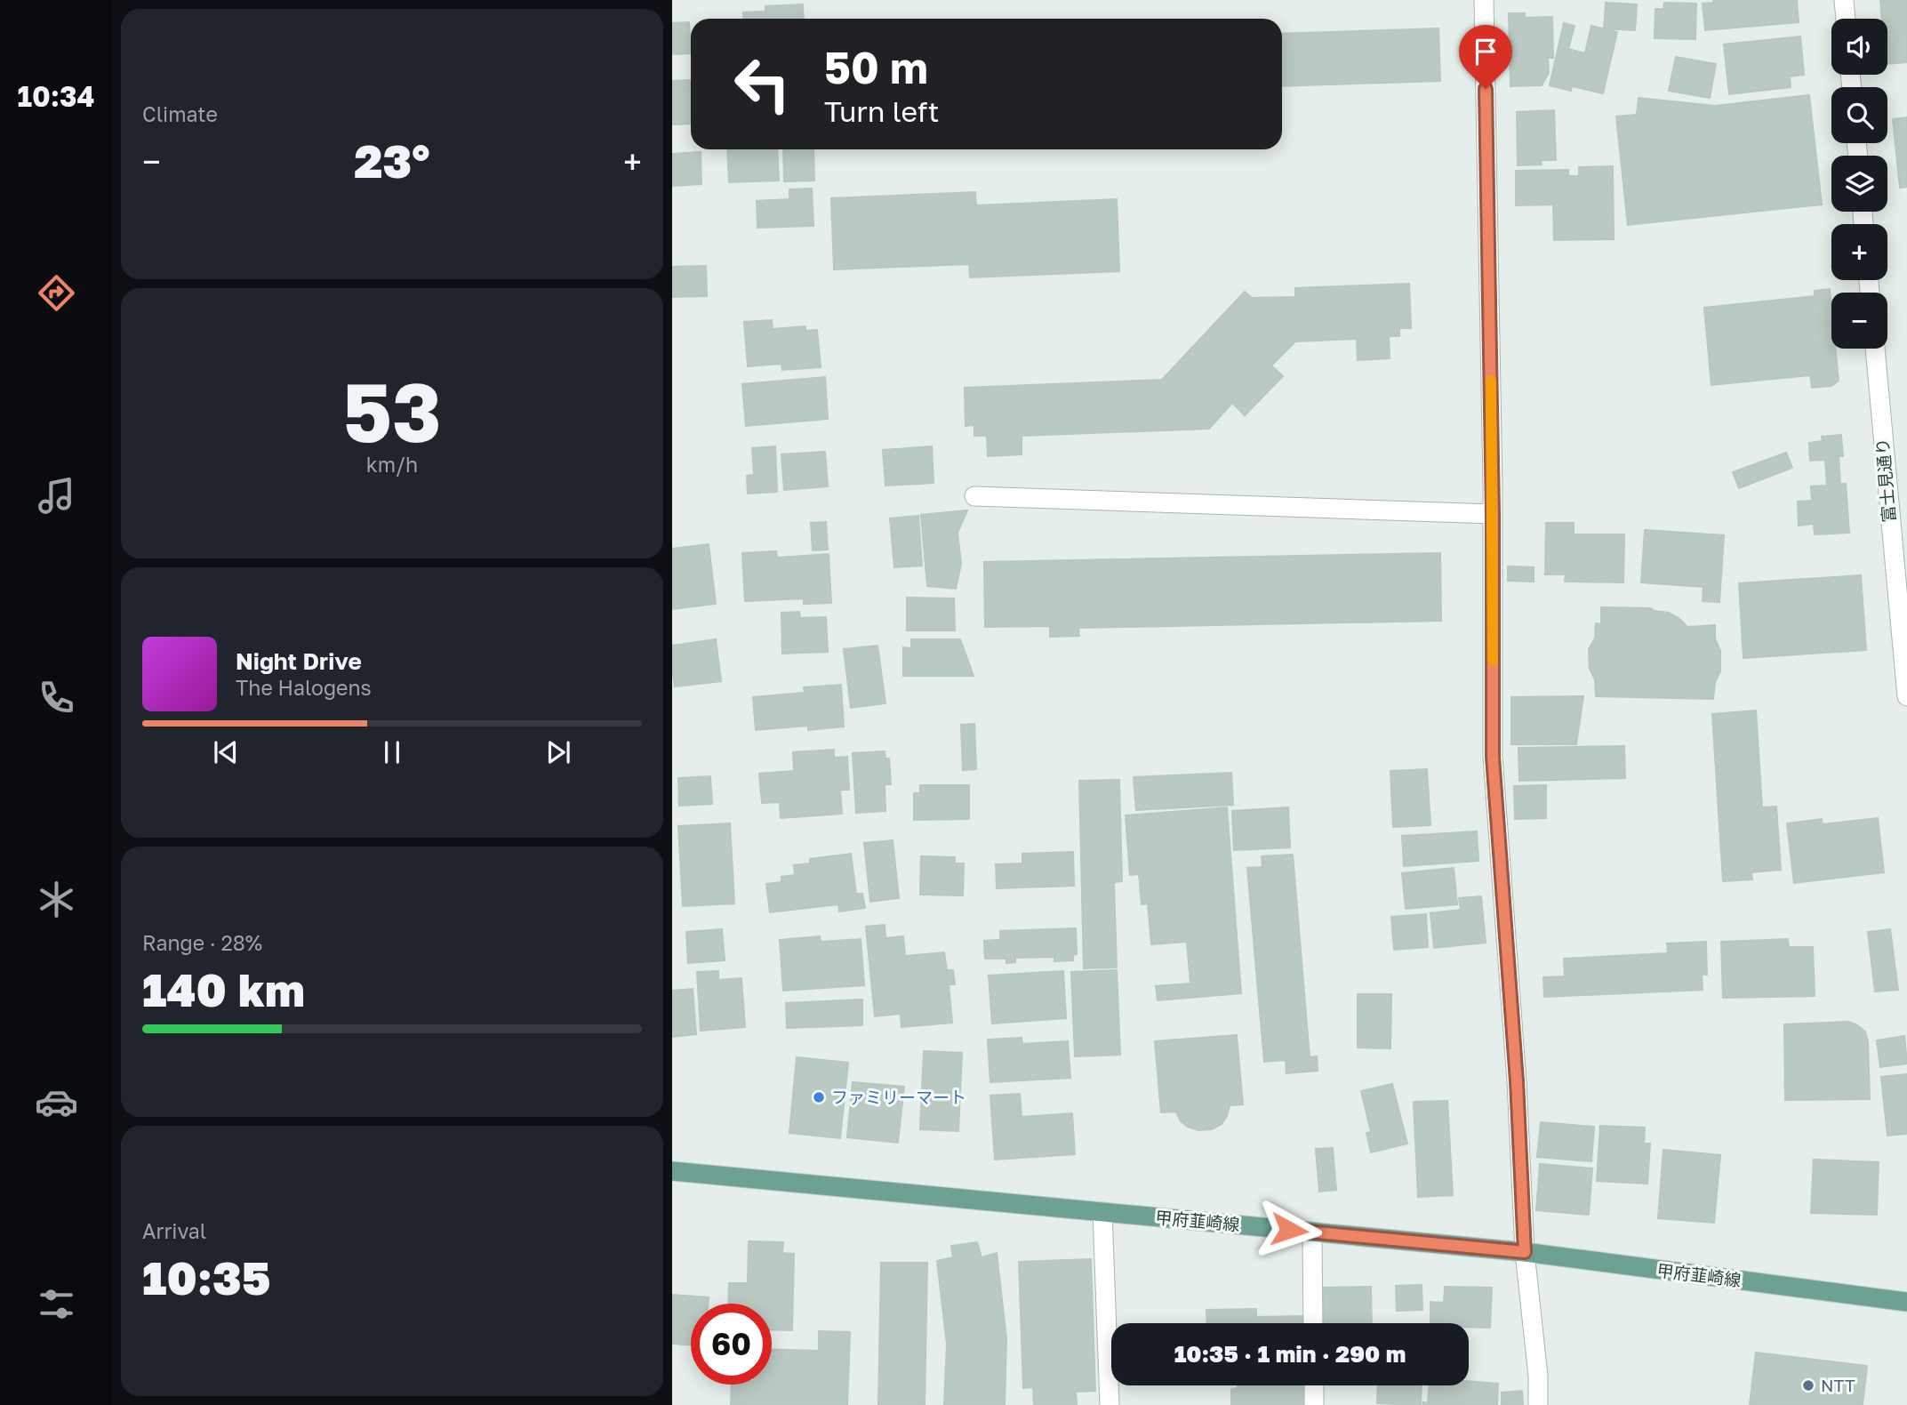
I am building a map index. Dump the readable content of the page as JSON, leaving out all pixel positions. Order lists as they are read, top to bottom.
{
  "streets": {
    "main road": ["甲府韮崎線"],
    "street": ["富士見通り"]
  },
  "places": ["ファミリーマート", "NTT"],
  "page": {
    "tabs": "10:34",
    "tile": [
      "Climate",
      ["53", "km/h"],
      ["Range · 28%", "140 km"],
      ["Arrival", "10:35"]
    ],
    "map_buttons": ["+", "−"],
    "turn": ["50 m", "Turn left"],
    "heat": ["−", "23°", "+"],
    "song": ["Night Drive", "The Halogens"],
    "limit": "60",
    "trip": "10:35 · 1 min · 290 m"
  }
}
